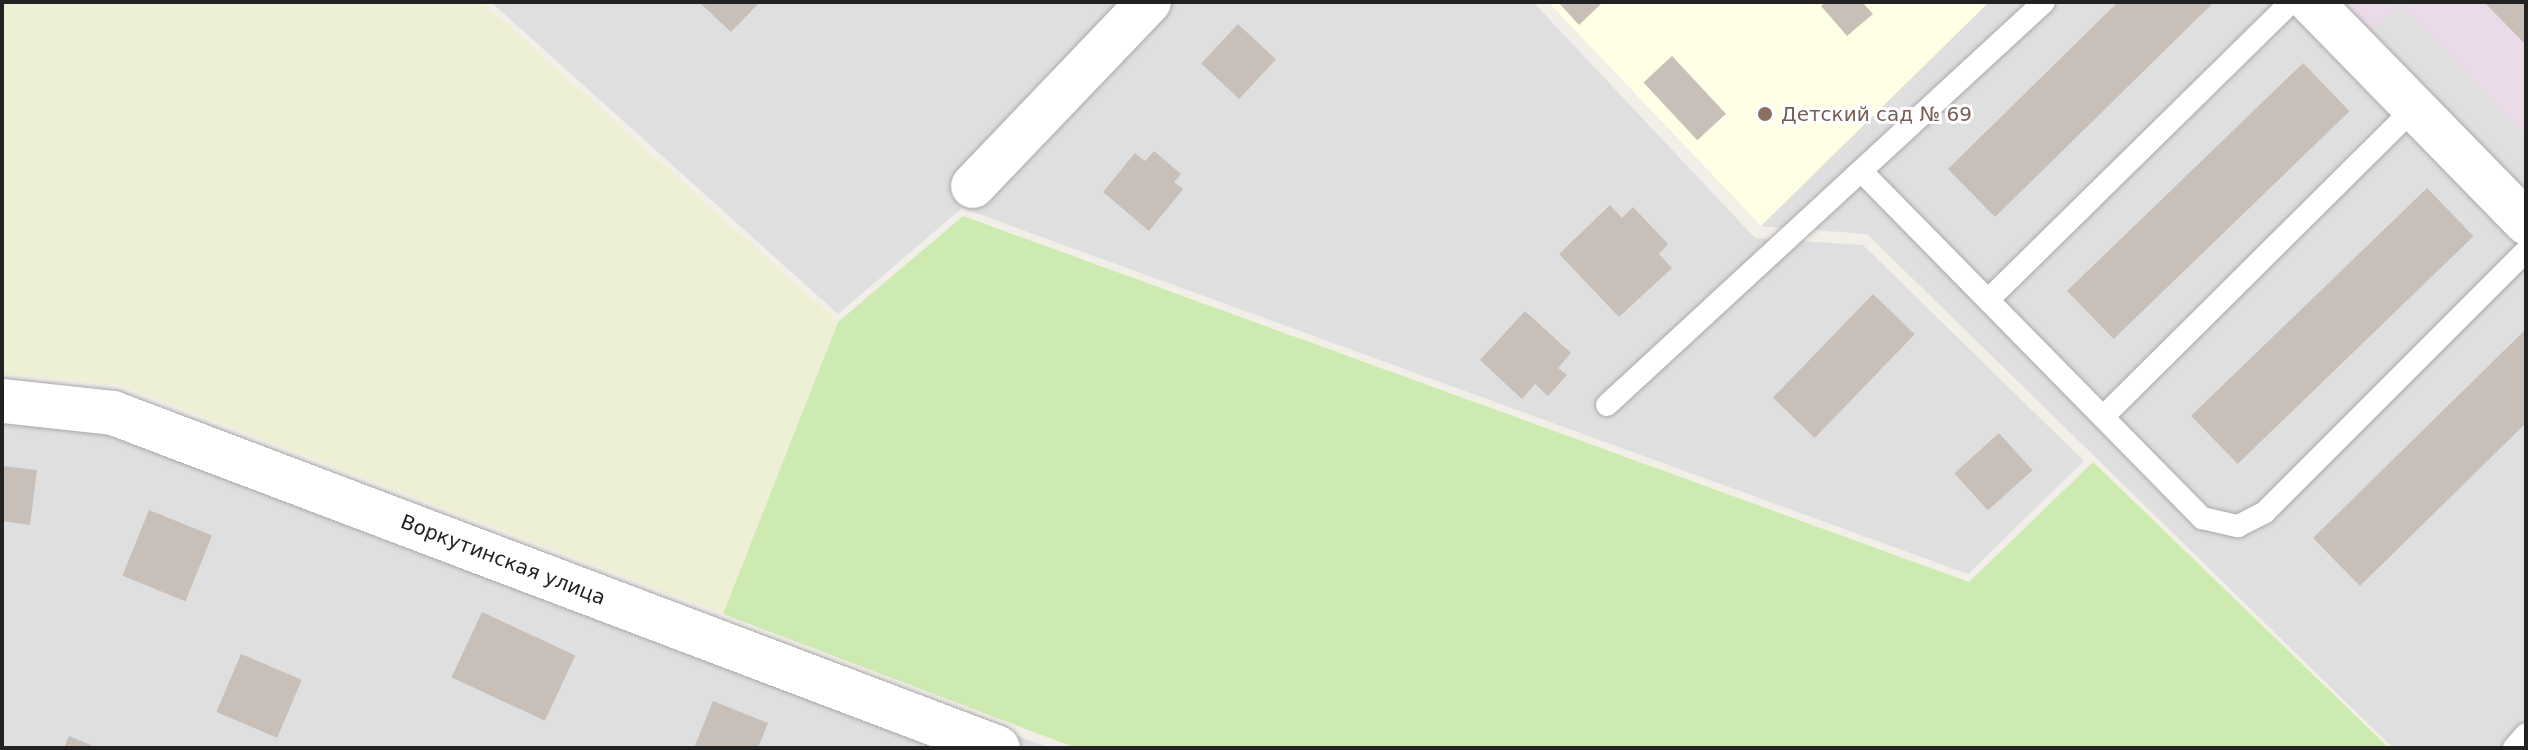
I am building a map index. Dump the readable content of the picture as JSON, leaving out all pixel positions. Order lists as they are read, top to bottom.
{
  "streets": {
    "street": ["Воркутинская улица"]
  },
  "places": ["Детский сад № 69"]
}
